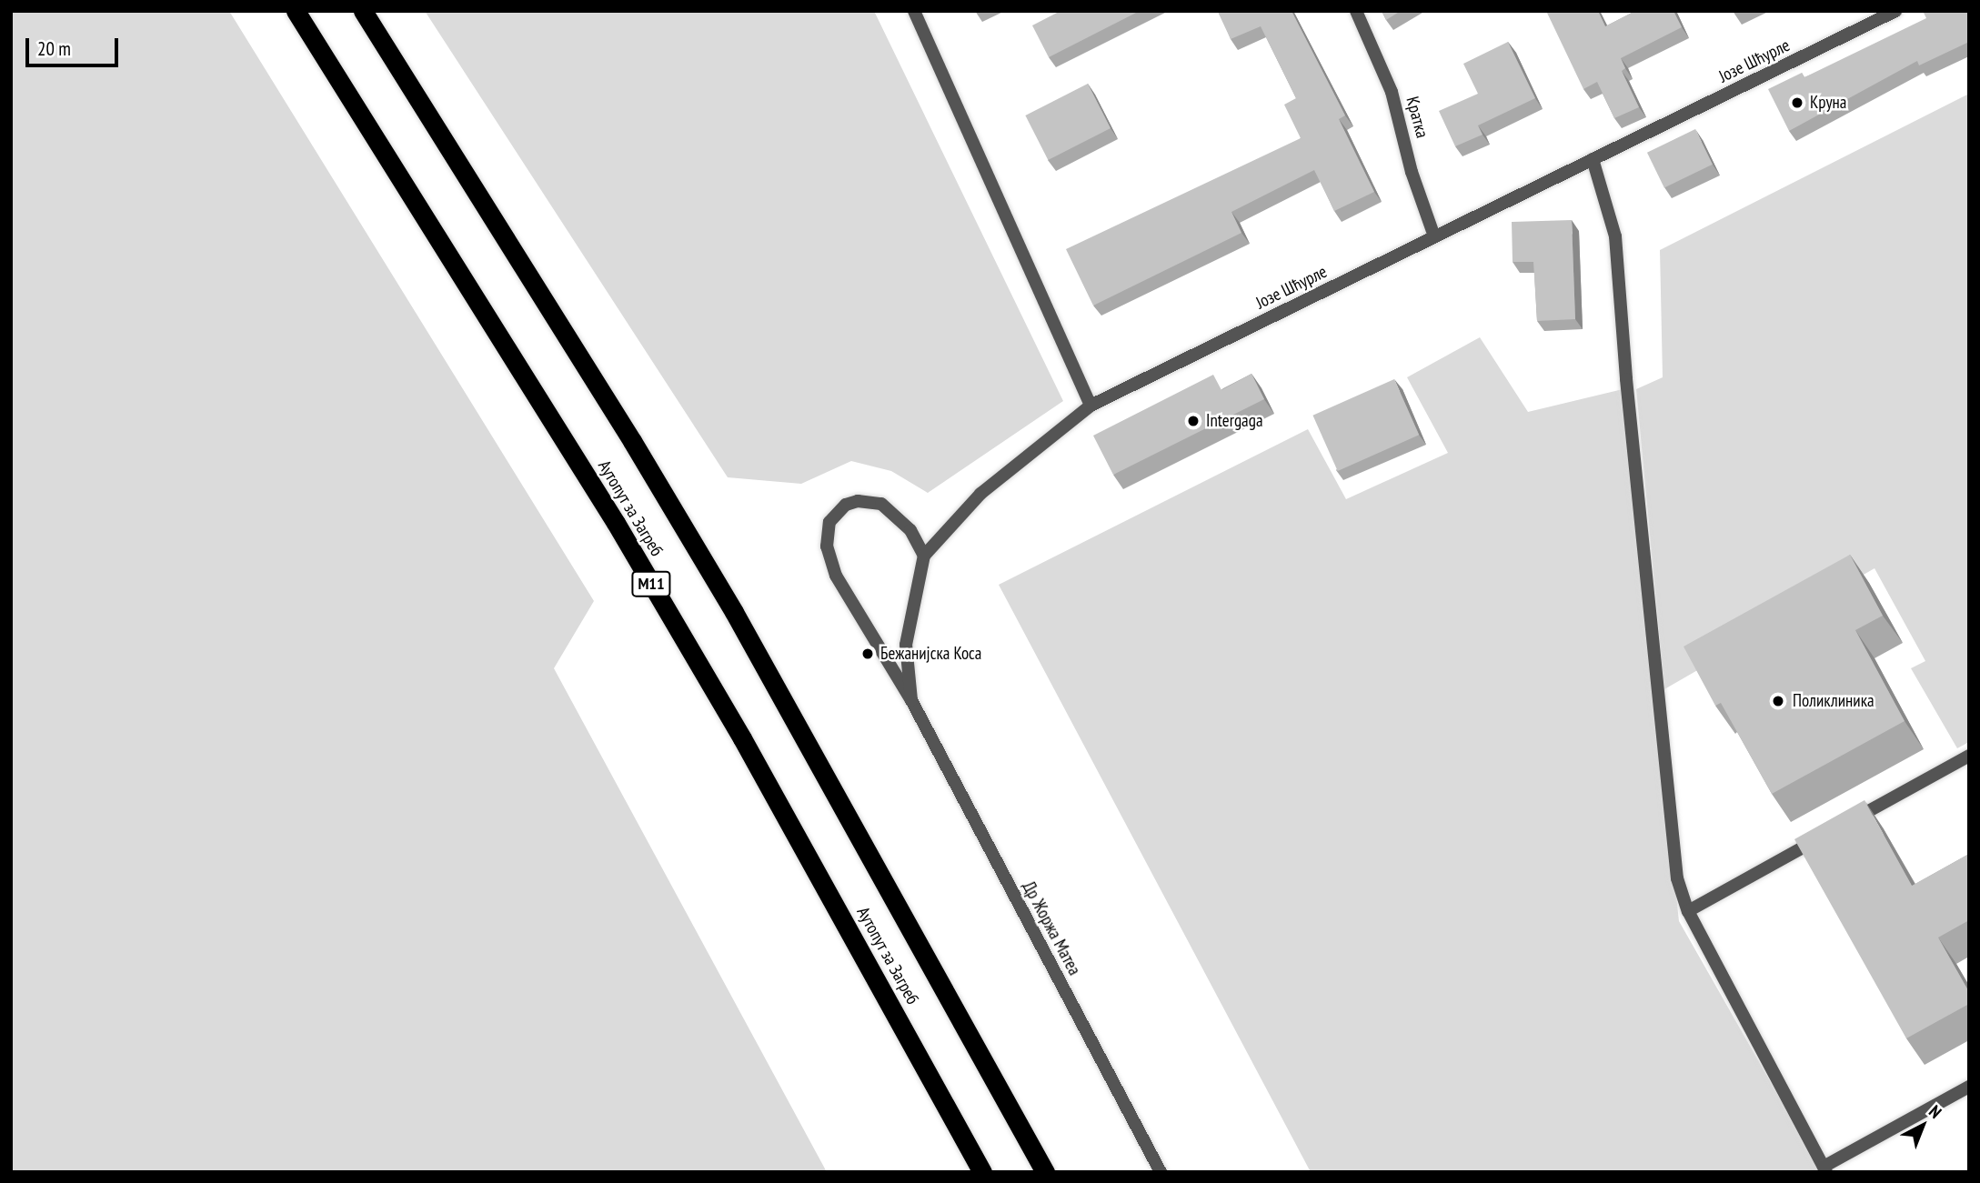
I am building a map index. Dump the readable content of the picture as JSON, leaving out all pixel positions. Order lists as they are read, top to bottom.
{
  "streets": {
    "highway": ["Аутопут за Загреб", "M11"],
    "street": ["Јозе Шћурле", "Кратка", "Др Жоржа Матеа"]
  },
  "crossings": [
    ["Јозе Шћурле", "Кратка"],
    ["Јозе Шћурле", "Др Жоржа Матеа"]
  ],
  "places": [
    "Круна",
    "Intergaga",
    "Бежанијска Коса",
    "Поликлиника"
  ],
  "scale_bar": "20 m",
  "north": "top right"
}
